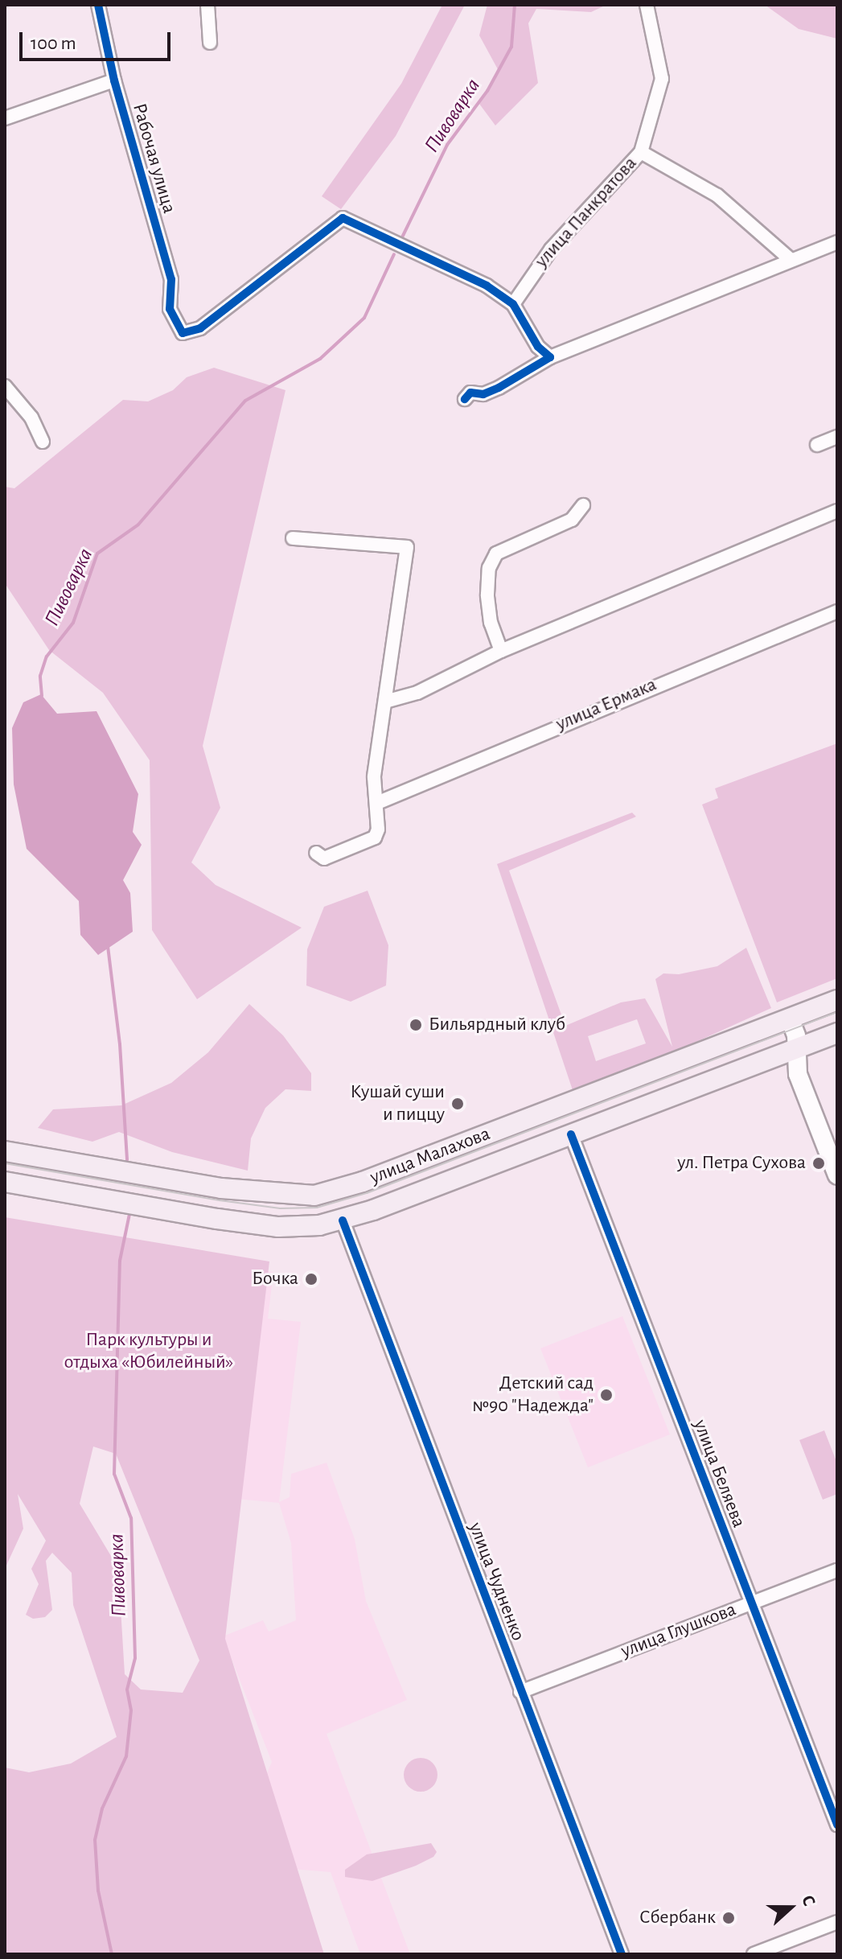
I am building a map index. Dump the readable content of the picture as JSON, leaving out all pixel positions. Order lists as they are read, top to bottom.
{
  "streets": {
    "main road": ["улица Малахова"],
    "street": [
      "Рабочая улица",
      "улица Панкратова",
      "улица Ермака",
      "улица Беляева",
      "улица Чудненко",
      "улица Глушкова"
    ]
  },
  "crossings": [
    ["Рабочая улица", "улица Панкратова"],
    ["улица Малахова", "улица Беляева"],
    ["улица Малахова", "улица Чудненко"],
    ["улица Беляева", "улица Глушкова"],
    ["улица Чудненко", "улица Глушкова"]
  ],
  "water": ["Пивоварка"],
  "parks": ["Парк культуры и отдыха «Юбилейный»"],
  "places": [
    "Бильярдный клуб",
    "Кушай суши и пиццу",
    "ул. Петра Сухова",
    "Бочка",
    "Детский сад №90 \"Надежда\"",
    "Сбербанк"
  ],
  "scale_bar": "100 m",
  "north": "right"
}
